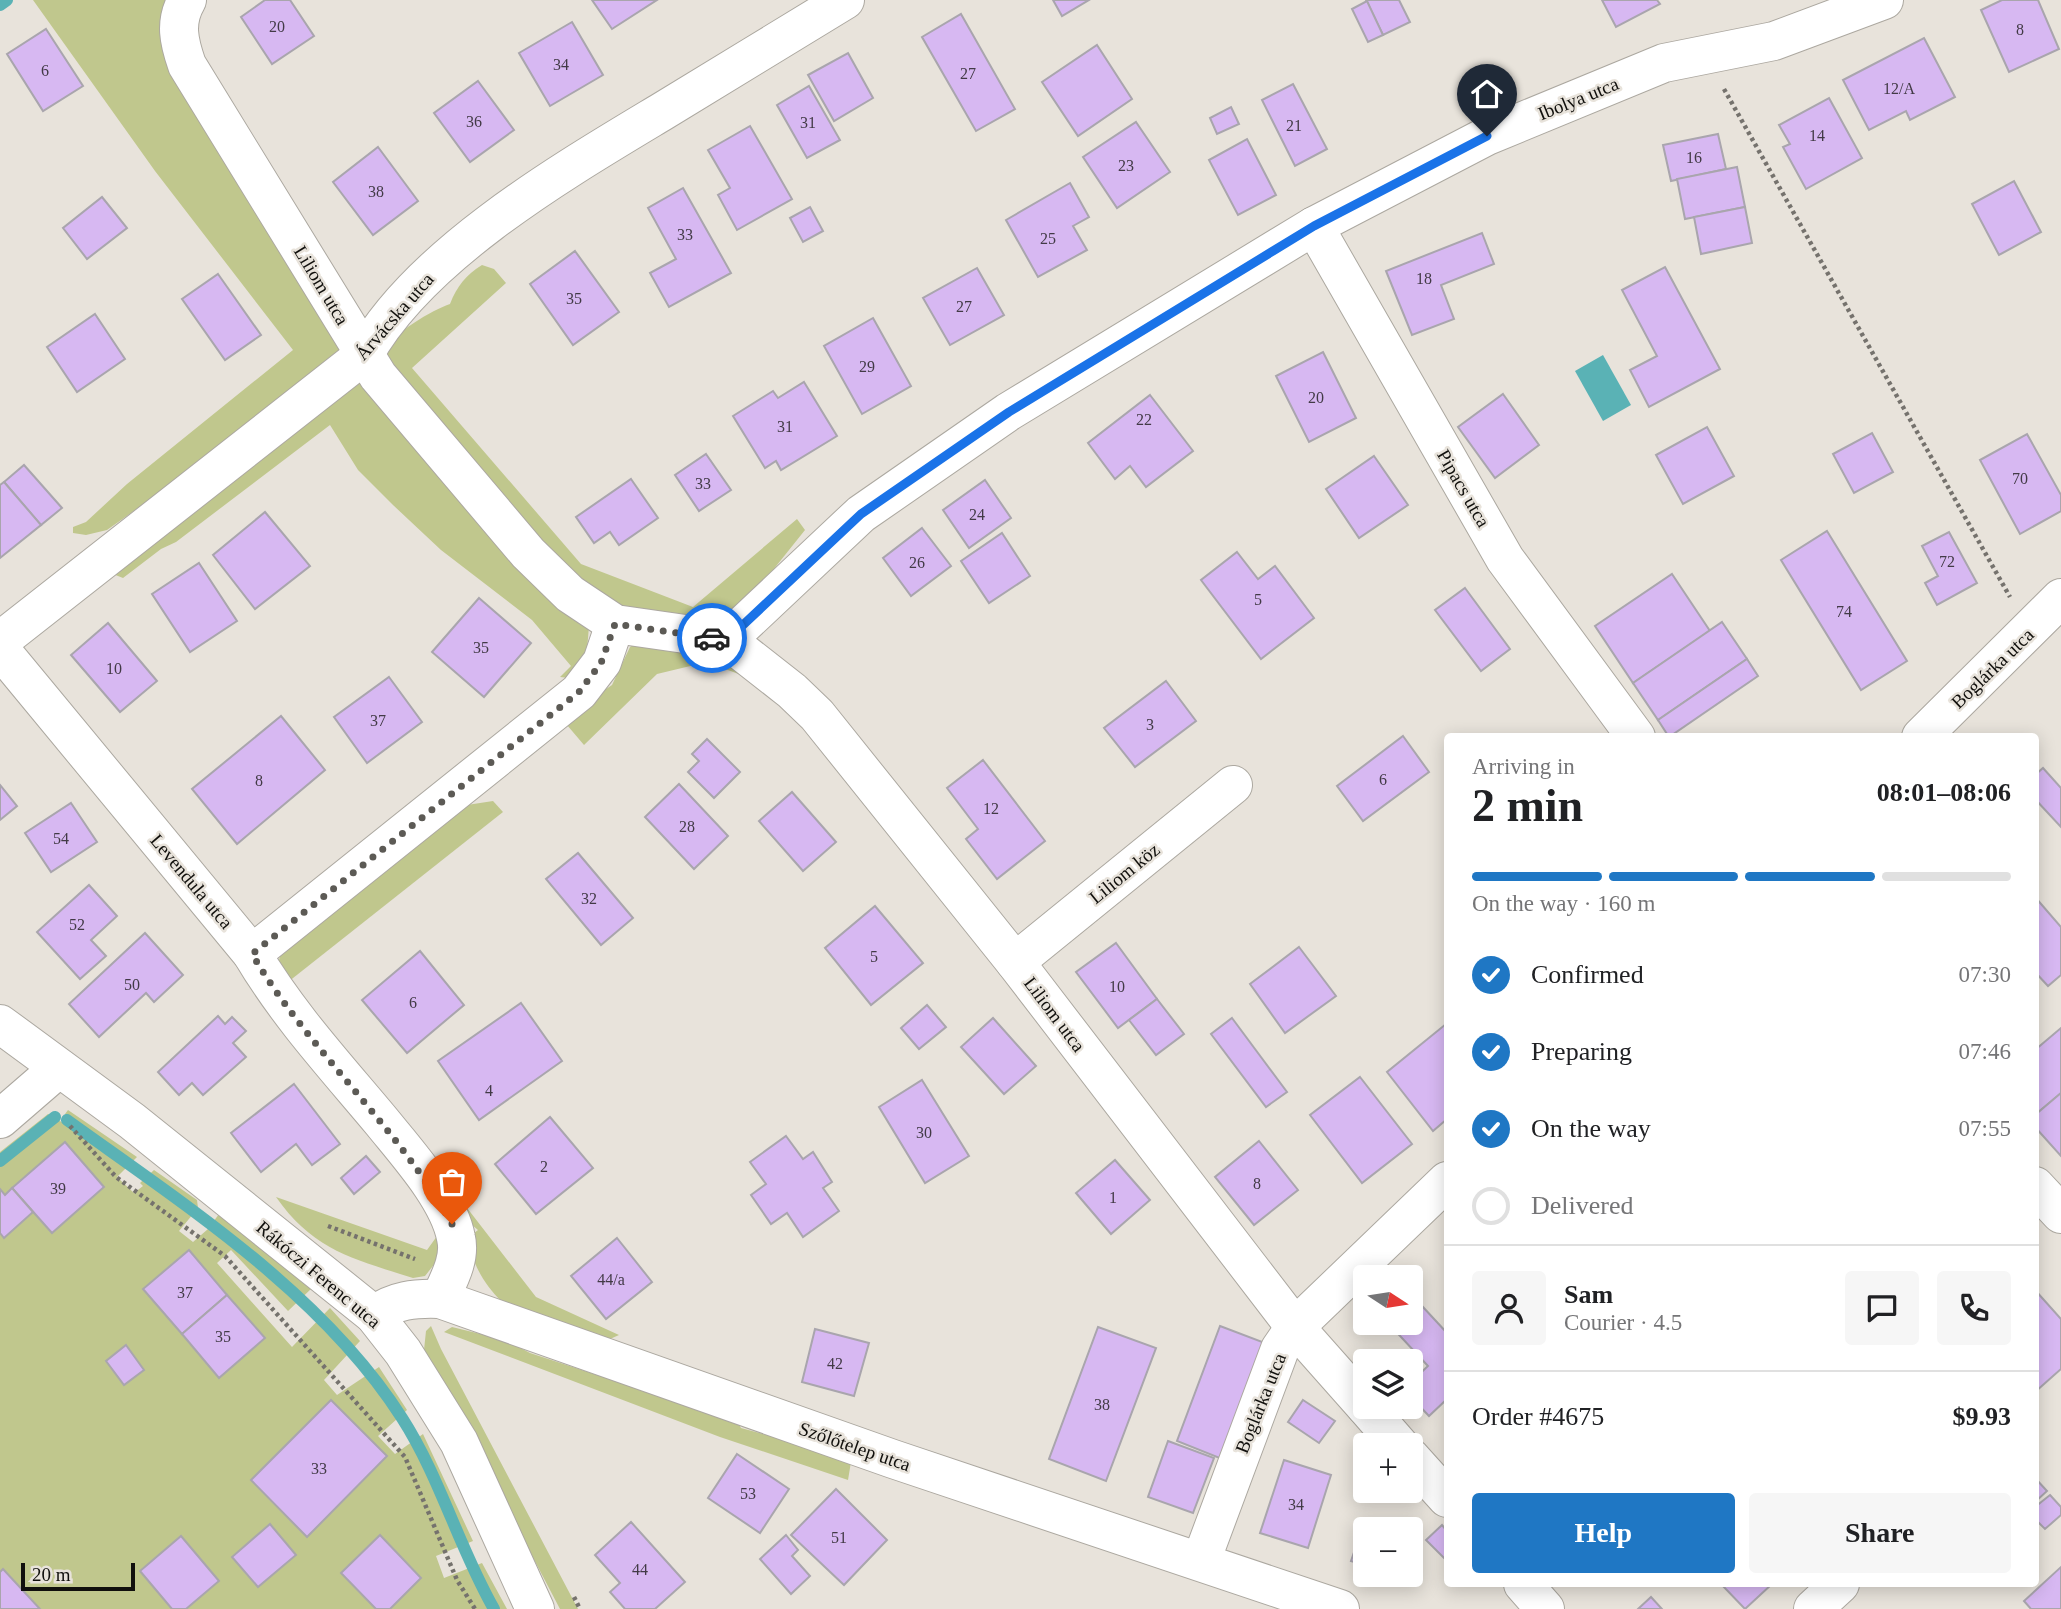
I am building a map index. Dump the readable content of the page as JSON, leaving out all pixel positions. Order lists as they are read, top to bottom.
{
  "streets": {
    "street": [
      "Ibolya utca",
      "Liliom utca",
      "Árvácska utca",
      "Pipacs utca",
      "Boglárka utca",
      "Liliom köz",
      "Levendula utca",
      "Rákóczi Ferenc utca",
      "Szőlőtelep utca"
    ]
  },
  "crossings": [
    ["Ibolya utca", "Liliom utca"],
    ["Ibolya utca", "Pipacs utca"],
    ["Liliom utca", "Árvácska utca"],
    ["Liliom utca", "Boglárka utca"],
    ["Liliom utca", "Liliom köz"],
    ["Boglárka utca", "Szőlőtelep utca"],
    ["Levendula utca", "Szőlőtelep utca"],
    ["Rákóczi Ferenc utca", "Szőlőtelep utca"]
  ],
  "house_numbers": [
    "20",
    "8",
    "34",
    "6",
    "27",
    "12/A",
    "36",
    "31",
    "21",
    "14",
    "16",
    "23",
    "38",
    "33",
    "25",
    "18",
    "35",
    "27",
    "29",
    "20",
    "22",
    "31",
    "70",
    "33",
    "24",
    "72",
    "26",
    "5",
    "74",
    "35",
    "10",
    "37",
    "3",
    "6",
    "8",
    "12",
    "28",
    "54",
    "32",
    "52",
    "5",
    "50",
    "10",
    "6",
    "4",
    "30",
    "2",
    "8",
    "39",
    "1",
    "44/a",
    "37",
    "35",
    "42",
    "38",
    "33",
    "53",
    "34",
    "51",
    "44"
  ],
  "scale_bar": "20 m",
  "north": "right",
  "page": {
    "heading": ["2 min", "Arriving in", "08:01–08:06"],
    "panel": [
      "Sam",
      "Courier · 4.5",
      "Order #4675",
      "$9.93"
    ],
    "bar": "On the way · 160 m",
    "list": [
      ["Confirmed", "07:30"],
      ["Preparing", "07:46"],
      ["On the way", "07:55"],
      "Delivered"
    ],
    "map_buttons": ["+", "−"],
    "buttons": ["Help", "Share"],
    "scale": "20 m"
  }
}
